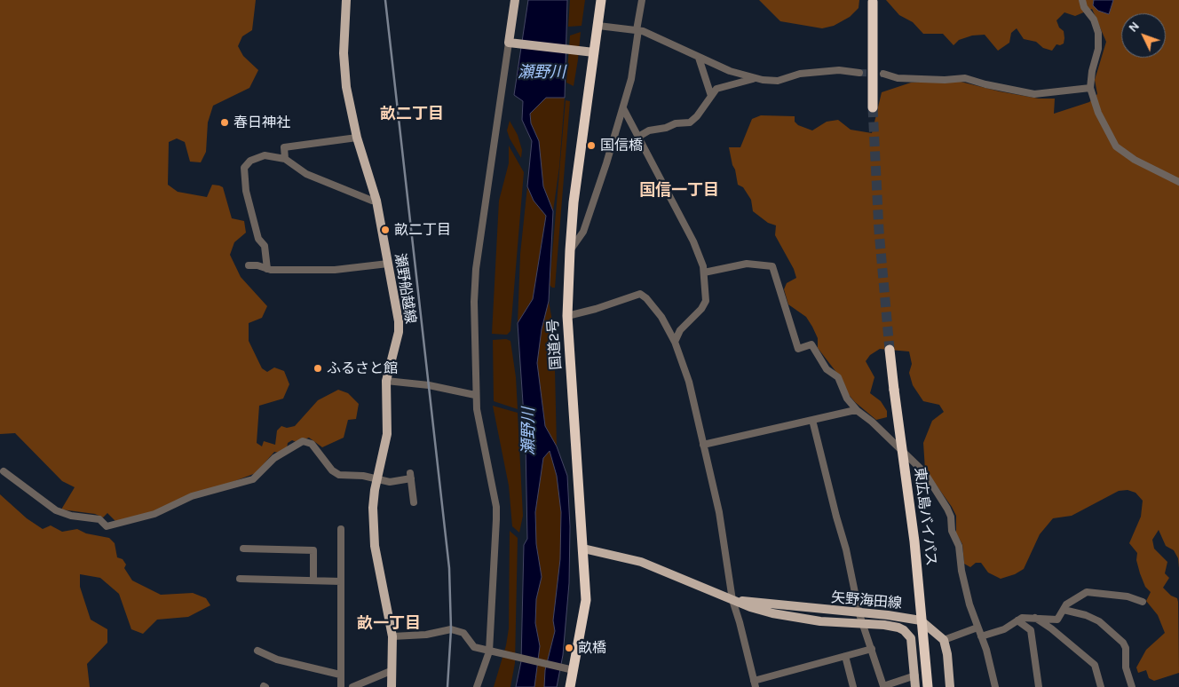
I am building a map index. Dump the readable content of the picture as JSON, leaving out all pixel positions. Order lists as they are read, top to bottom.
{
  "streets": {
    "highway": ["国道2号", "東広島バイパス"],
    "main road": ["瀬野船越線", "矢野海田線"]
  },
  "crossings": [
    ["国道2号", "矢野海田線"]
  ],
  "districts": ["畝二丁目", "国信一丁目", "畝一丁目"],
  "water": ["瀬野川"],
  "places": [
    "春日神社",
    "国信橋",
    "畝二丁目",
    "ふるさと館",
    "畝橋"
  ],
  "north": "top left"
}
